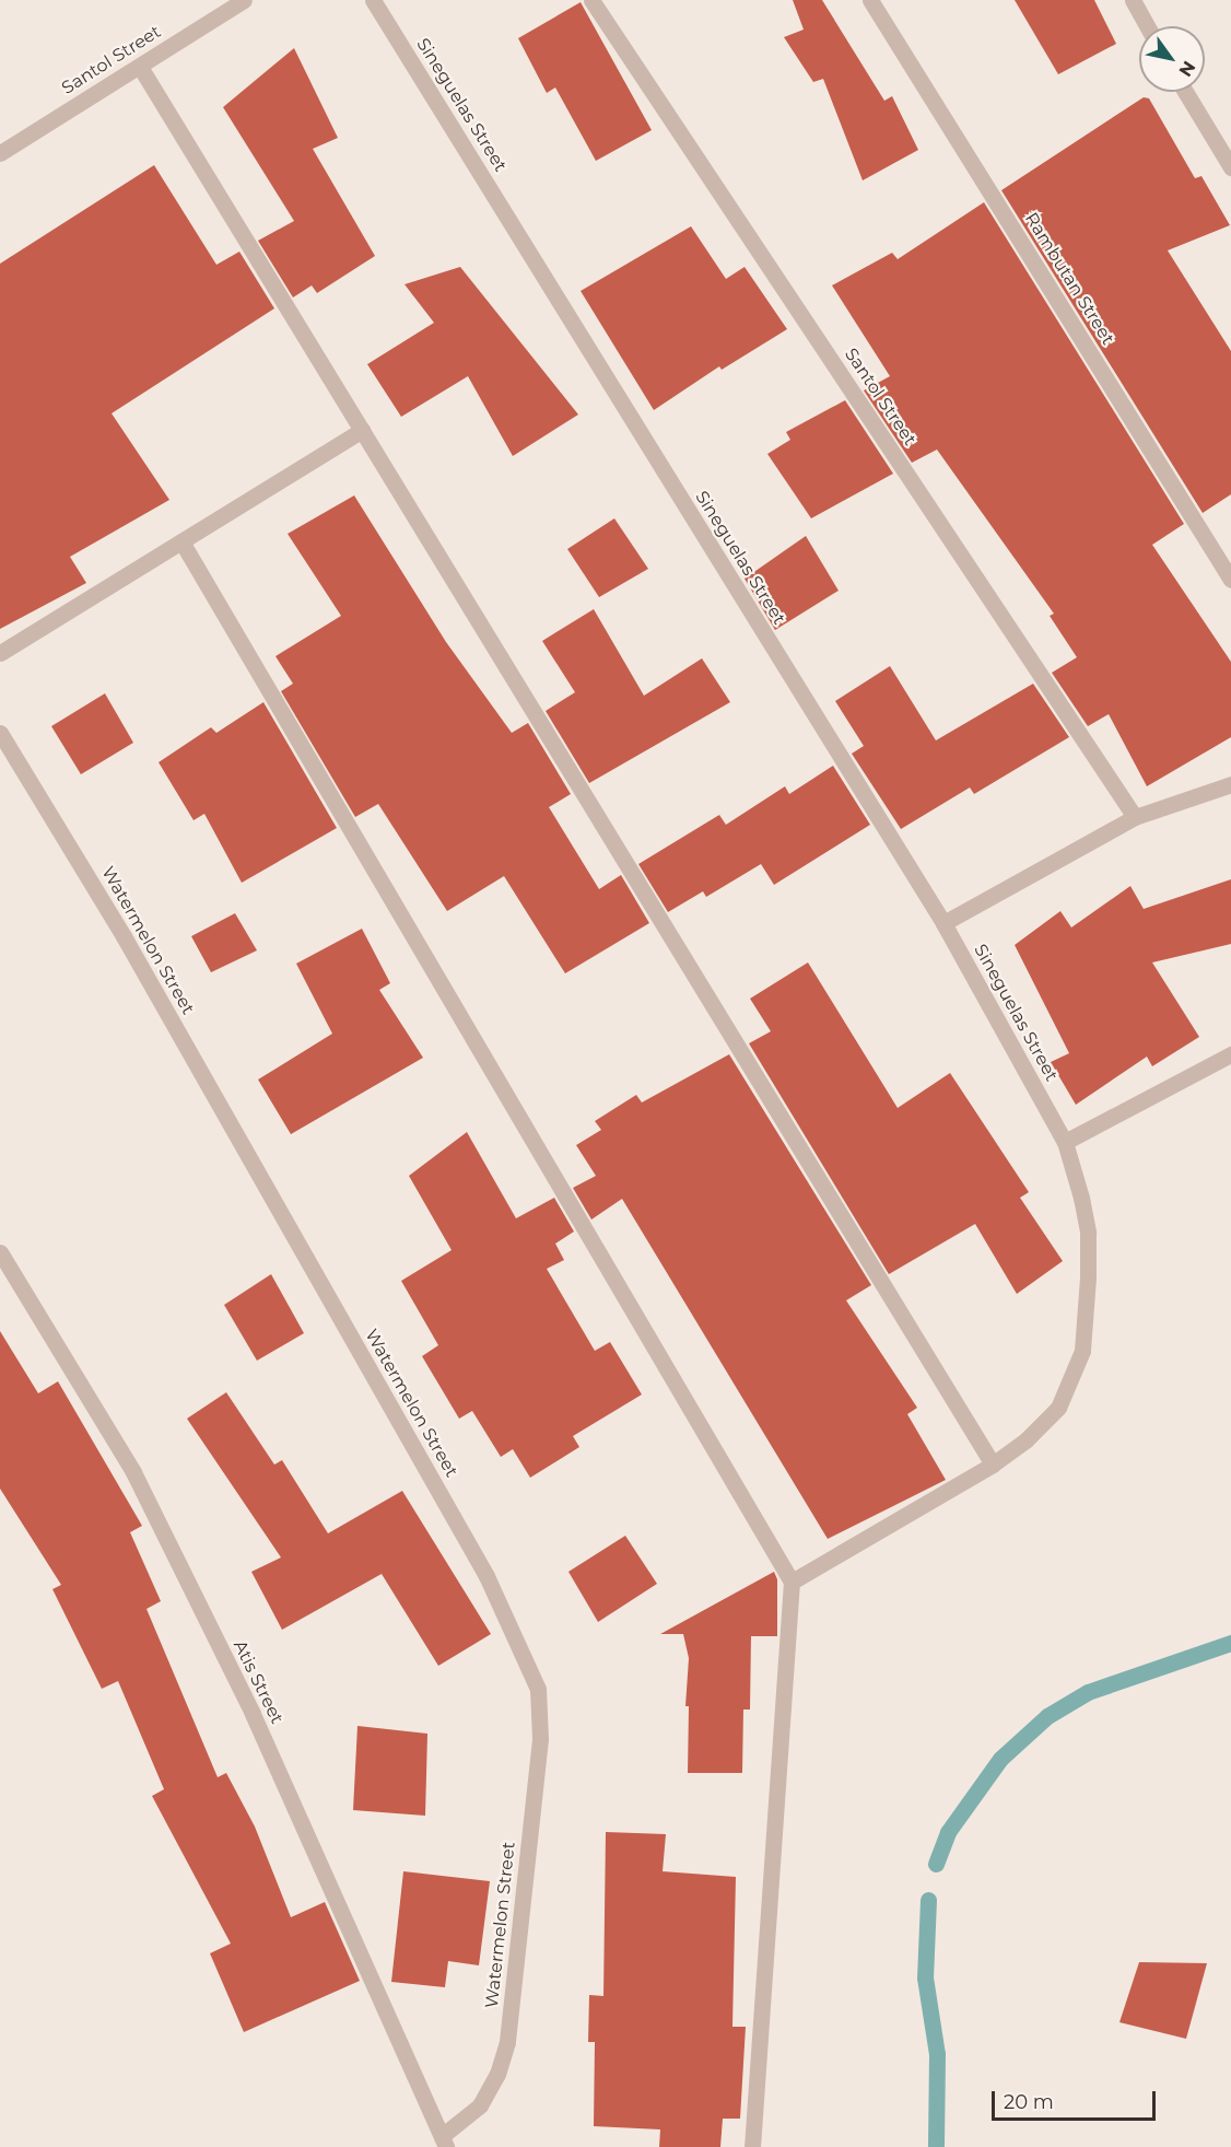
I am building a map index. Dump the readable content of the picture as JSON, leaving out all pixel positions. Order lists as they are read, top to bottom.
{
  "streets": {
    "street": [
      "Santol Street",
      "Sineguelas Street",
      "Rambutan Street",
      "Watermelon Street",
      "Atis Street"
    ]
  },
  "crossings": [
    ["Watermelon Street", "Atis Street"]
  ],
  "scale_bar": "20 m",
  "north": "bottom right"
}
